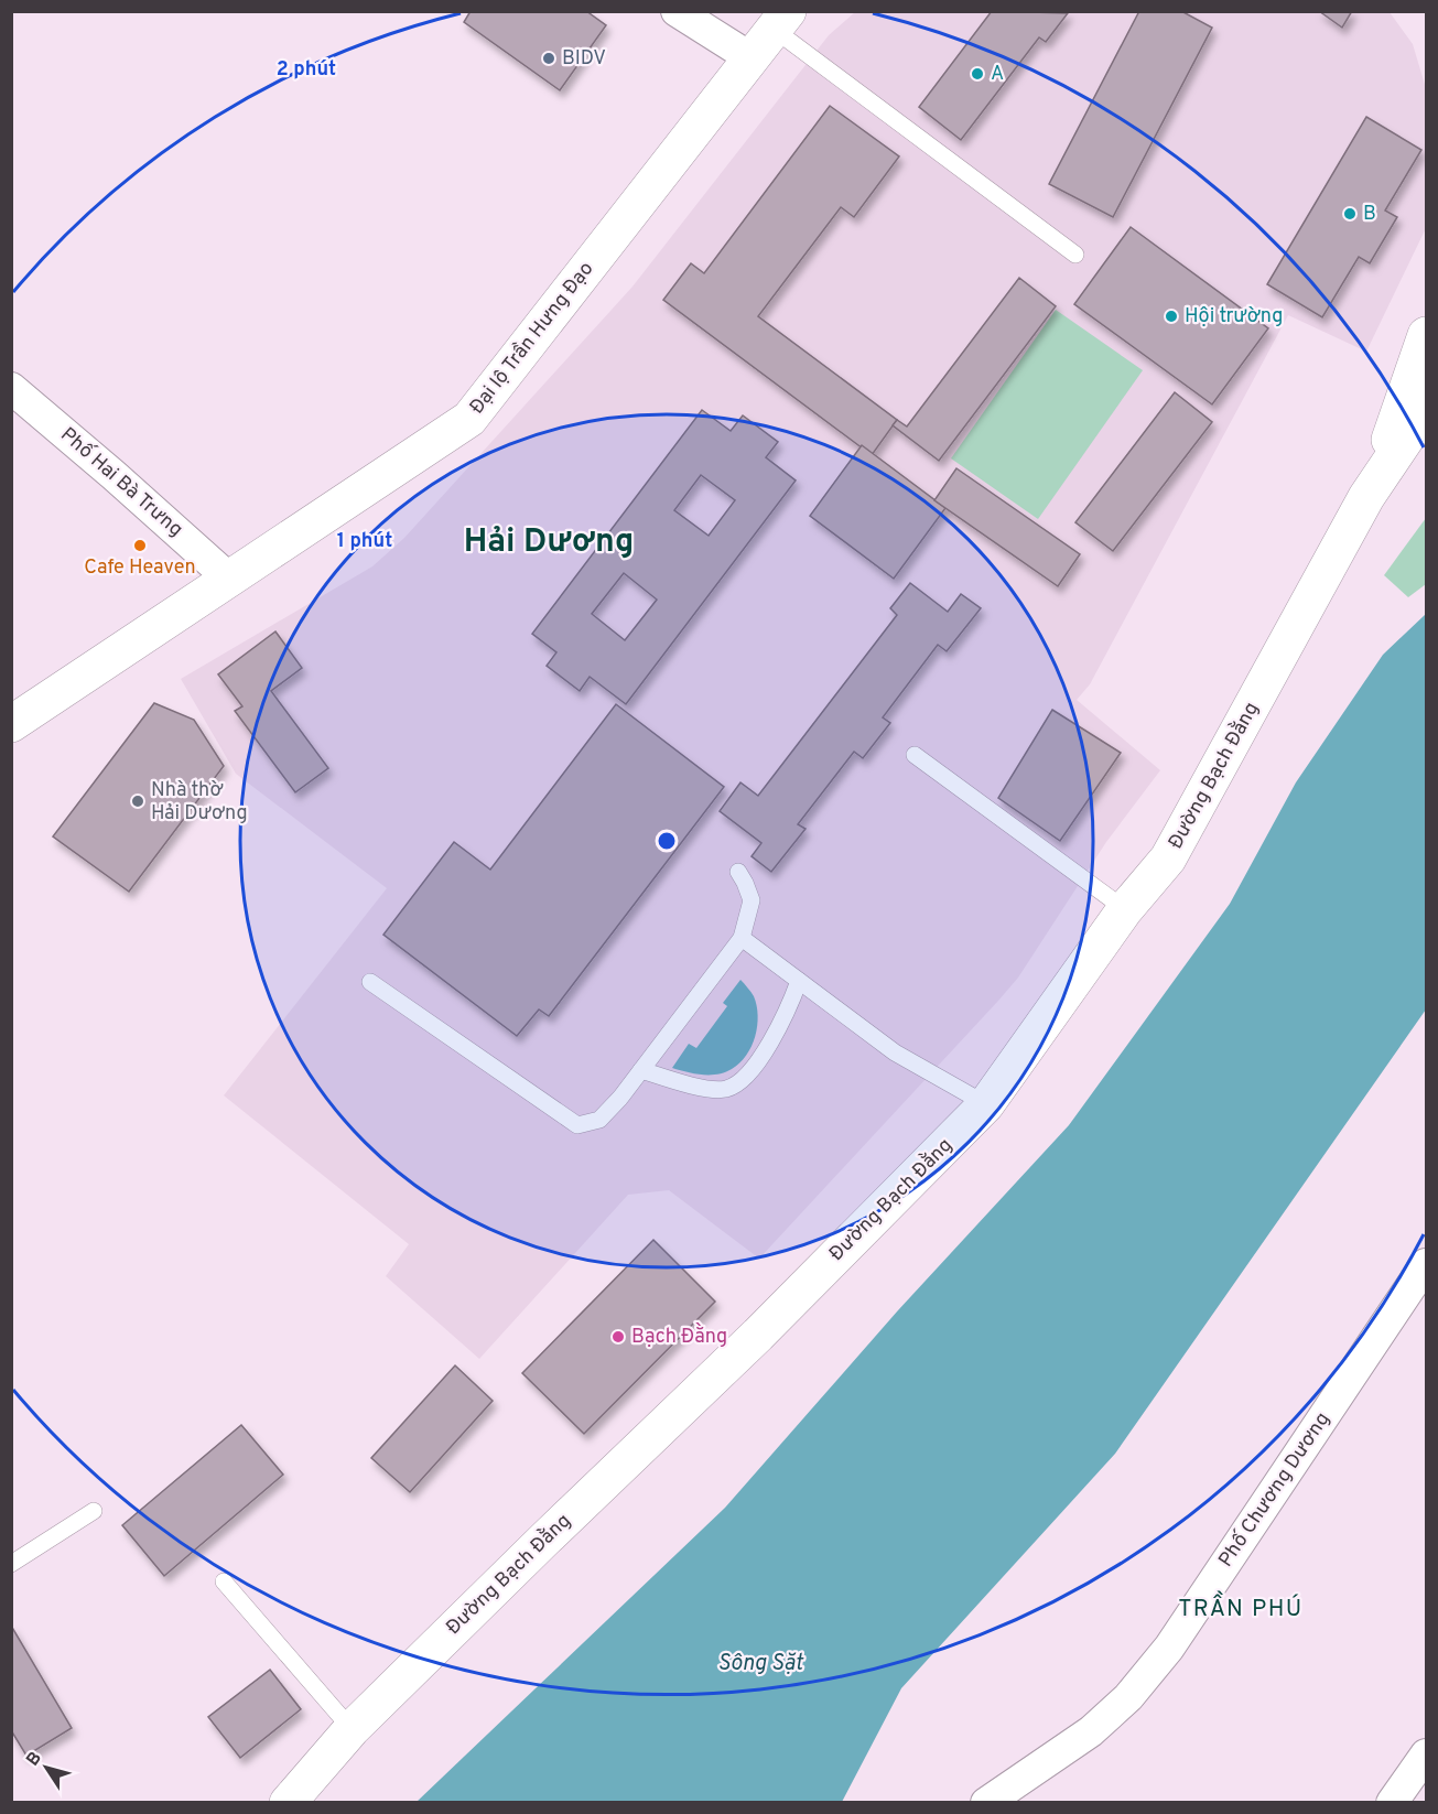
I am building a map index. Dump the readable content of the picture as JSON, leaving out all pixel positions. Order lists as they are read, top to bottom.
{
  "streets": {
    "main road": ["Đại lộ Trần Hưng Đạo", "Đường Bạch Đằng"],
    "street": ["Phố Hai Bà Trưng", "Phố Chương Dương"]
  },
  "crossings": [
    ["Đại lộ Trần Hưng Đạo", "Phố Hai Bà Trưng"]
  ],
  "districts": ["Hải Dương", "TRẦN PHÚ"],
  "water": ["Sông Sặt"],
  "places": [
    "BIDV",
    "A",
    "B",
    "Hội trường",
    "Cafe Heaven",
    "Nhà thờ Hải Dương",
    "Bạch Đằng"
  ],
  "north": "top left",
  "rings": ["2 phút", "1 phút"]
}
